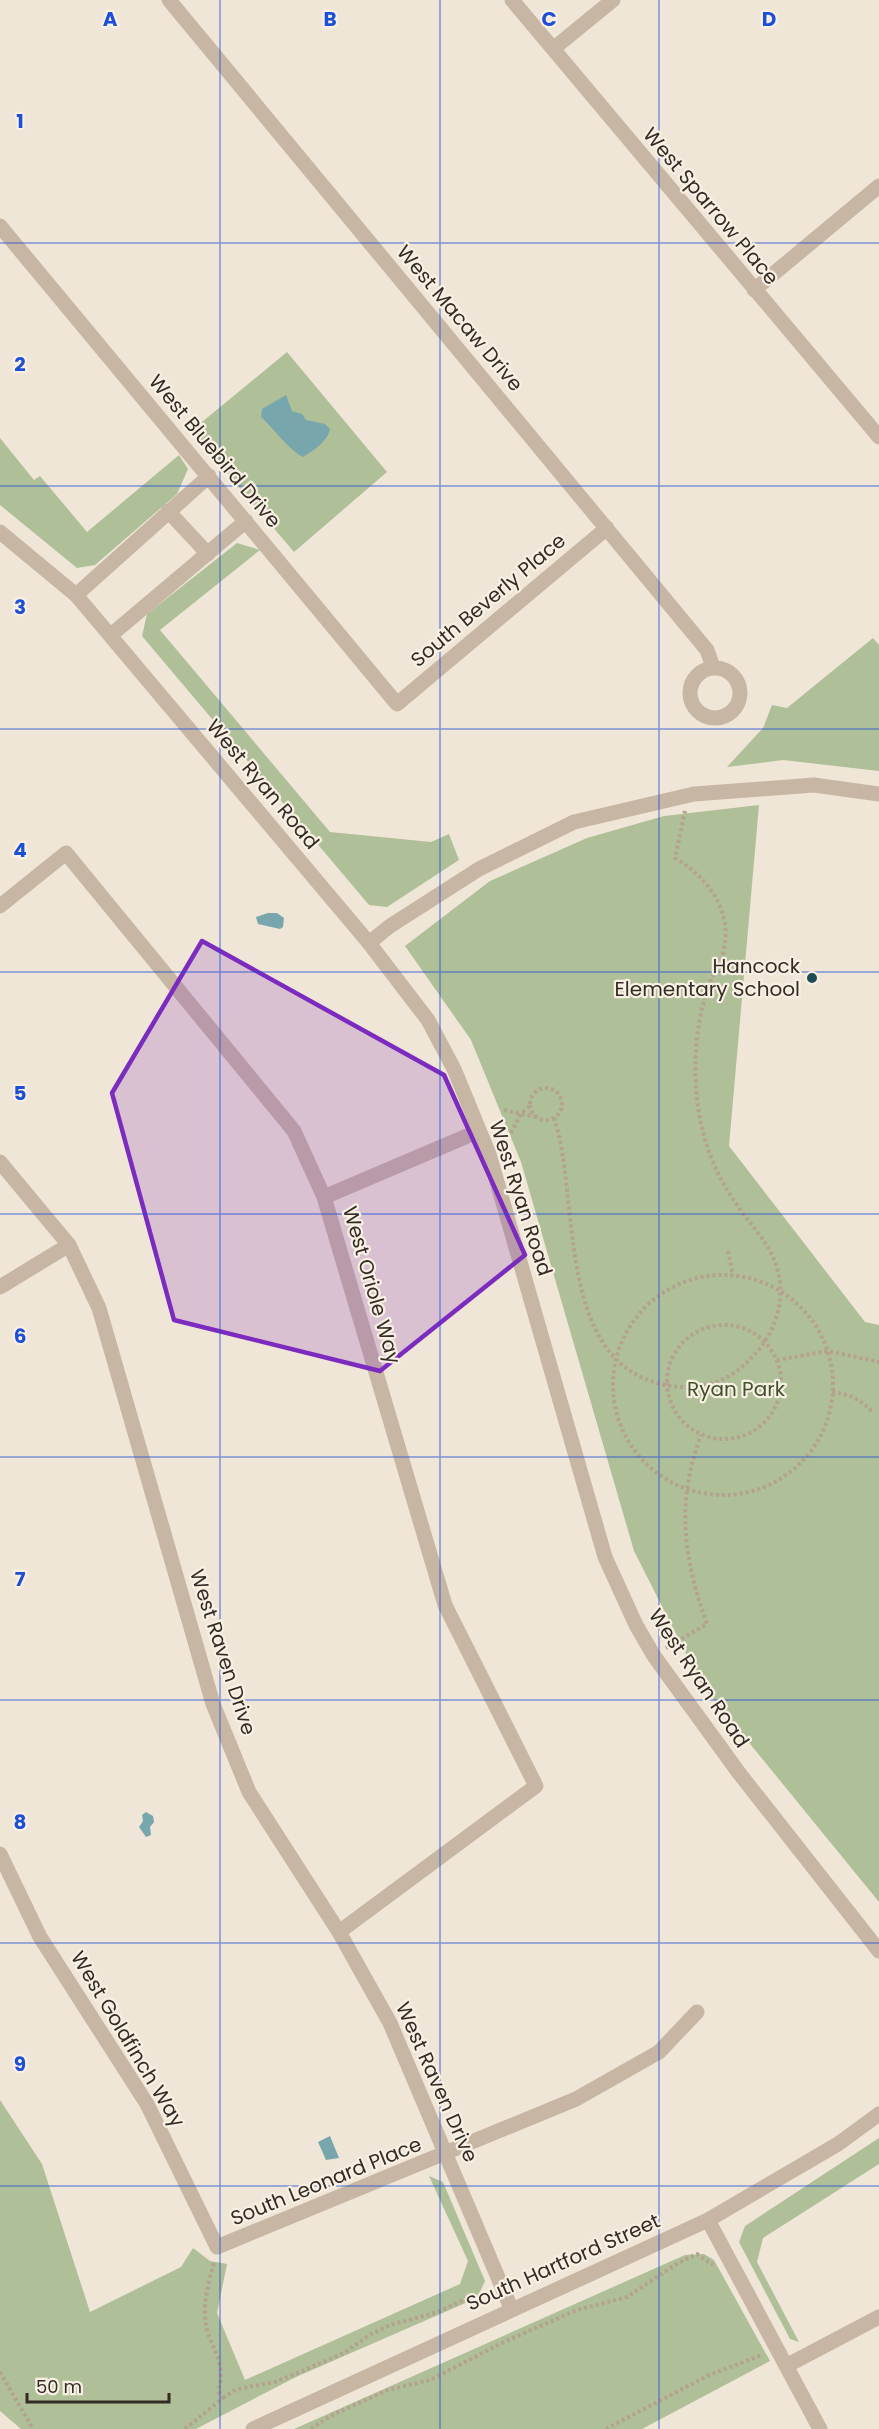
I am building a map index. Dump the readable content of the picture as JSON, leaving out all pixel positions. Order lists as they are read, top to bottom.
{
  "streets": {
    "street": [
      "West Sparrow Place",
      "West Macaw Drive",
      "West Bluebird Drive",
      "South Beverly Place",
      "West Ryan Road",
      "West Oriole Way",
      "West Raven Drive",
      "West Goldfinch Way",
      "South Leonard Place",
      "South Hartford Street"
    ]
  },
  "crossings": [
    ["West Macaw Drive", "South Beverly Place"],
    ["West Bluebird Drive", "South Beverly Place"],
    ["West Oriole Way", "West Raven Drive"],
    ["West Raven Drive", "South Leonard Place"],
    ["West Raven Drive", "South Hartford Street"],
    ["West Goldfinch Way", "South Leonard Place"]
  ],
  "parks": ["Ryan Park"],
  "places": ["Hancock Elementary School"],
  "scale_bar": "50 m",
  "grid": {
    "columns": [
      "A",
      "B",
      "C",
      "D"
    ],
    "rows": [
      "1",
      "2",
      "3",
      "4",
      "5",
      "6",
      "7",
      "8",
      "9"
    ]
  }
}
